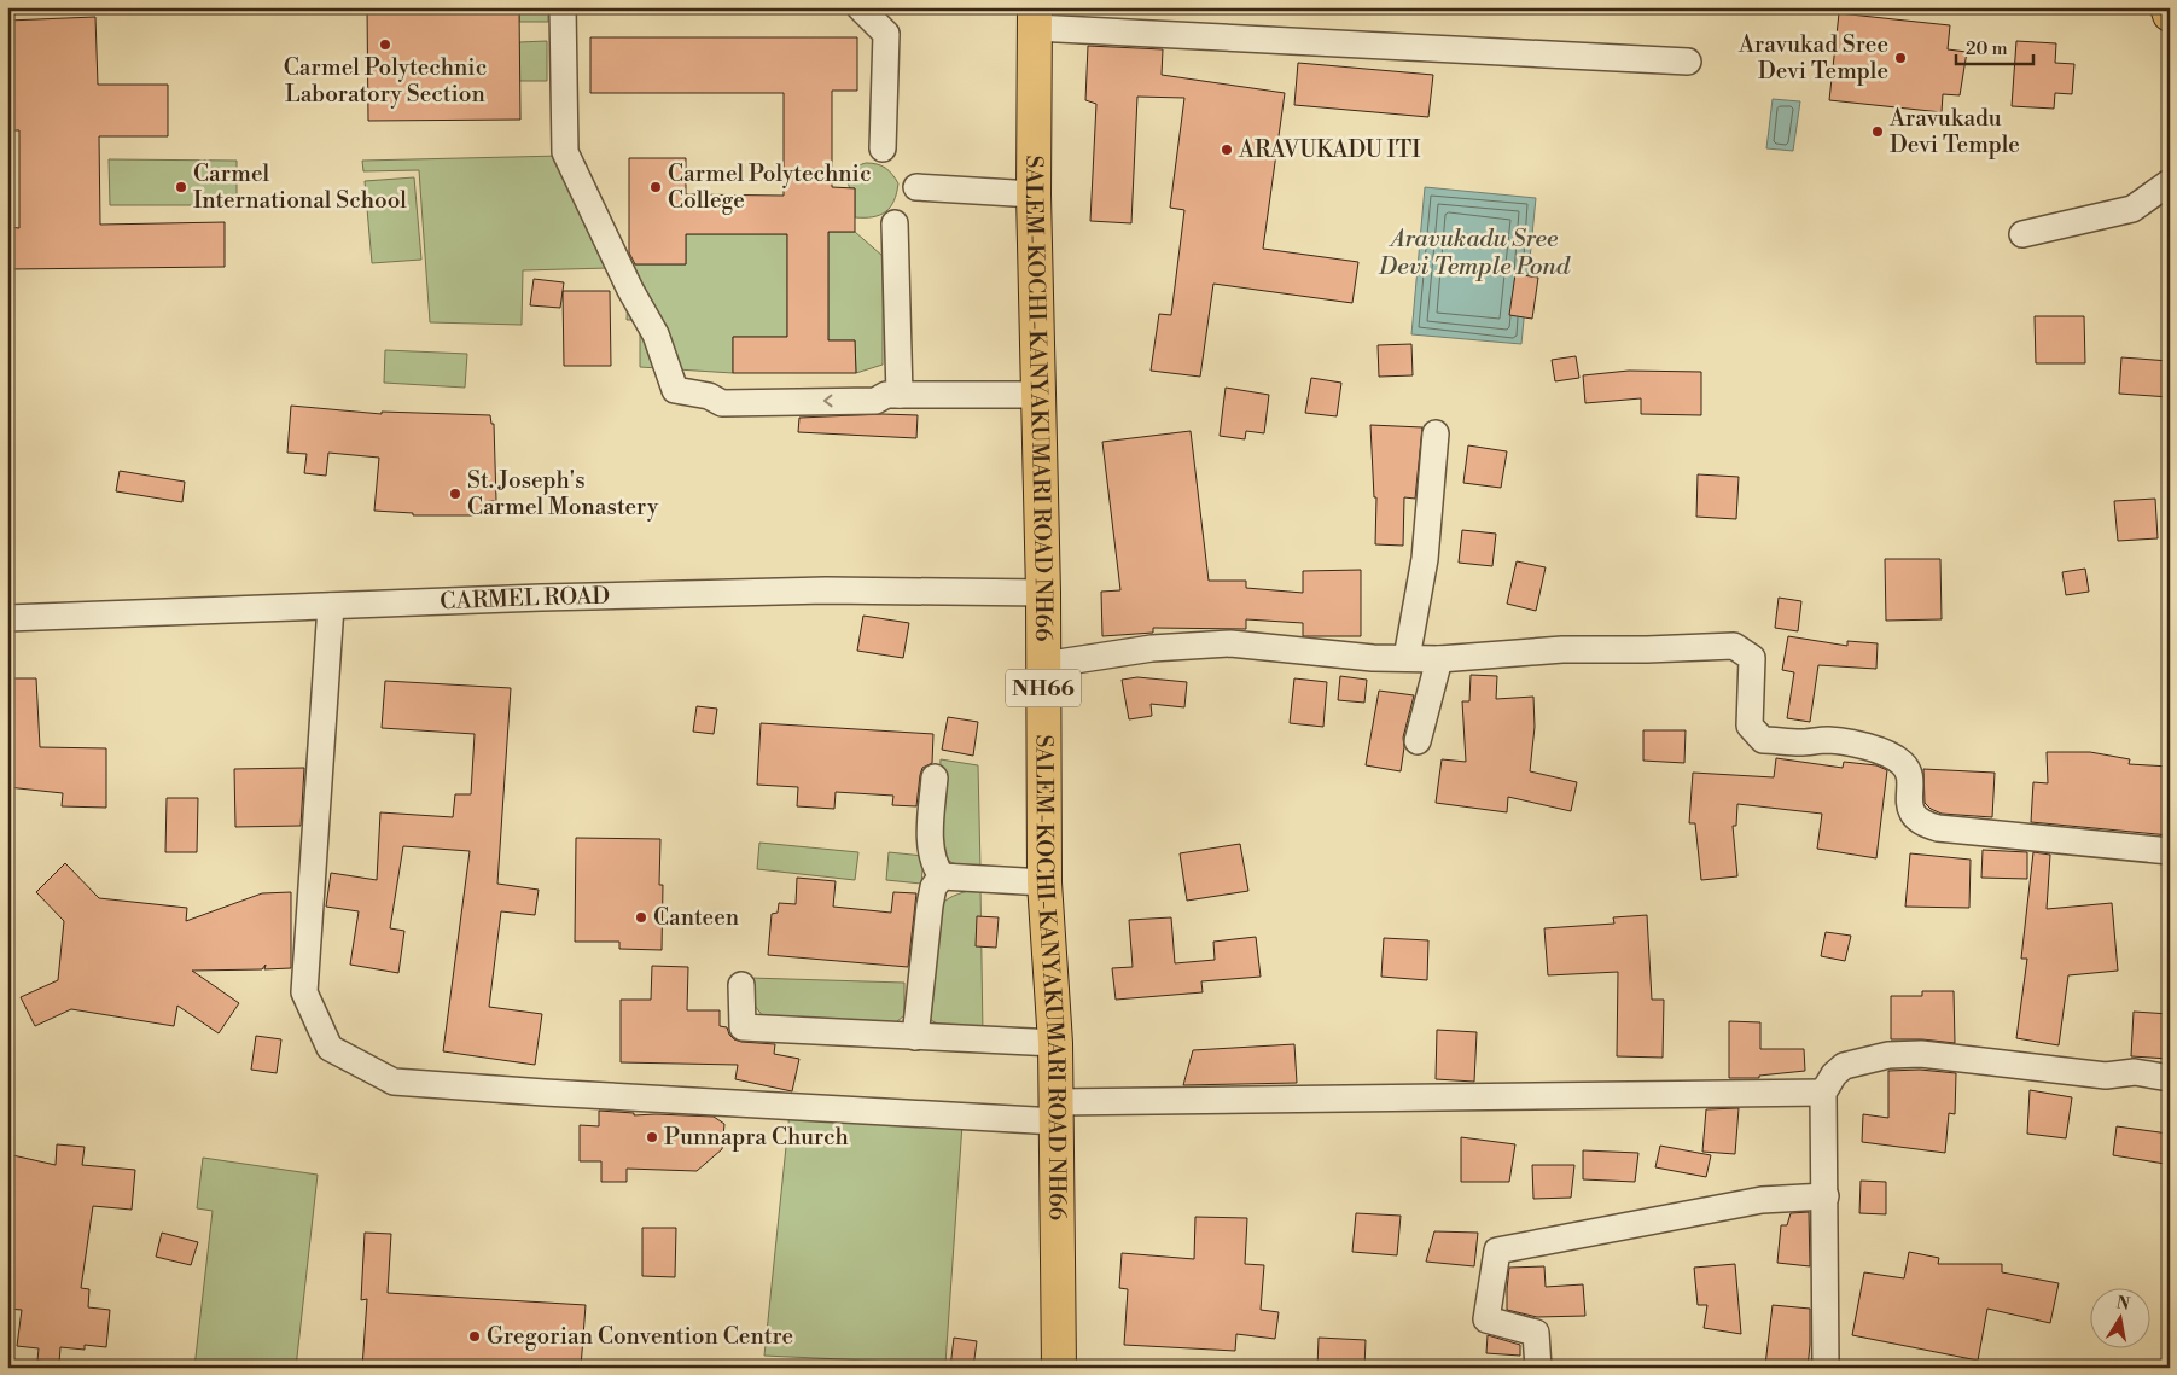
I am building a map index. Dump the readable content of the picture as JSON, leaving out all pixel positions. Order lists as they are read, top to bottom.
{
  "streets": {
    "main road": ["SALEM-KOCHI-KANYAKUMARI ROAD NH66", "NH66"],
    "street": ["CARMEL ROAD"]
  },
  "crossings": [
    ["SALEM-KOCHI-KANYAKUMARI ROAD NH66", "CARMEL ROAD"]
  ],
  "water": ["Aravukadu Sree Devi Temple Pond"],
  "places": [
    "Carmel Polytechnic Laboratory Section",
    "Aravukad Sree Devi Temple",
    "Aravukadu Devi Temple",
    "ARAVUKADU ITI",
    "Carmel International School",
    "Carmel Polytechnic College",
    "St. Joseph's Carmel Monastery",
    "Canteen",
    "Punnapra Church",
    "Gregorian Convention Centre"
  ],
  "scale_bar": "20 m",
  "north": "top"
}
